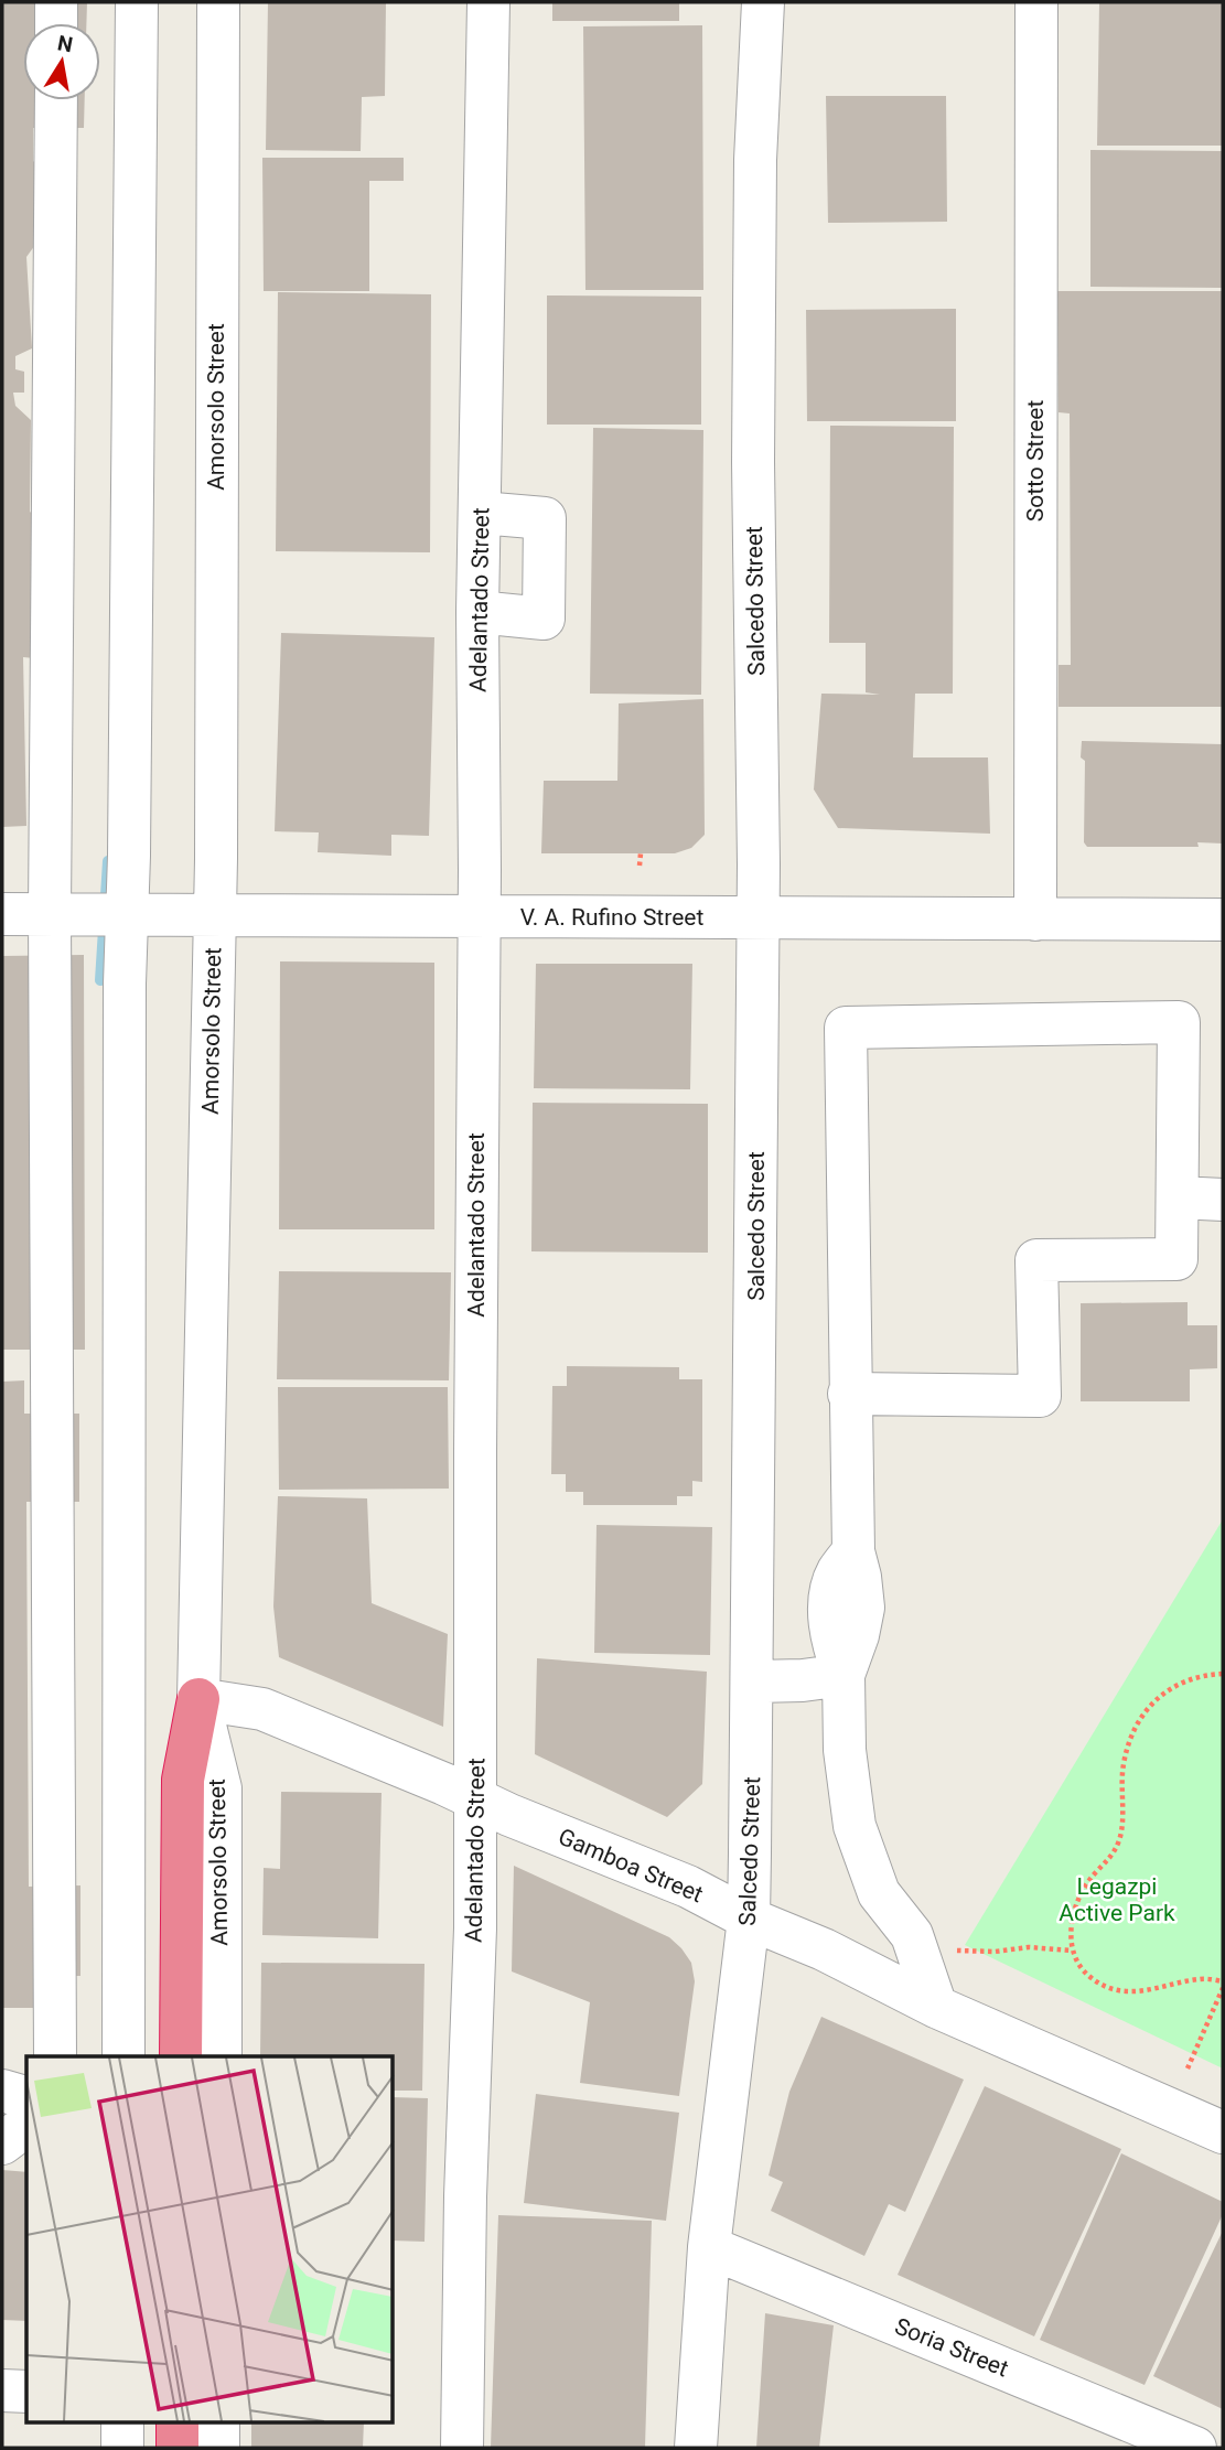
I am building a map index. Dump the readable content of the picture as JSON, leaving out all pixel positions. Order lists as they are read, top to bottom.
{
  "streets": {
    "street": [
      "Amorsolo Street",
      "Sotto Street",
      "Adelantado Street",
      "Salcedo Street",
      "V. A. Rufino Street",
      "Gamboa Street",
      "Soria Street"
    ]
  },
  "crossings": [
    ["Amorsolo Street", "V. A. Rufino Street"],
    ["Amorsolo Street", "Gamboa Street"],
    ["Sotto Street", "V. A. Rufino Street"],
    ["Adelantado Street", "V. A. Rufino Street"],
    ["Adelantado Street", "Gamboa Street"],
    ["Salcedo Street", "V. A. Rufino Street"],
    ["Salcedo Street", "Gamboa Street"],
    ["Salcedo Street", "Soria Street"]
  ],
  "parks": ["Legazpi Active Park"],
  "north": "top"
}
